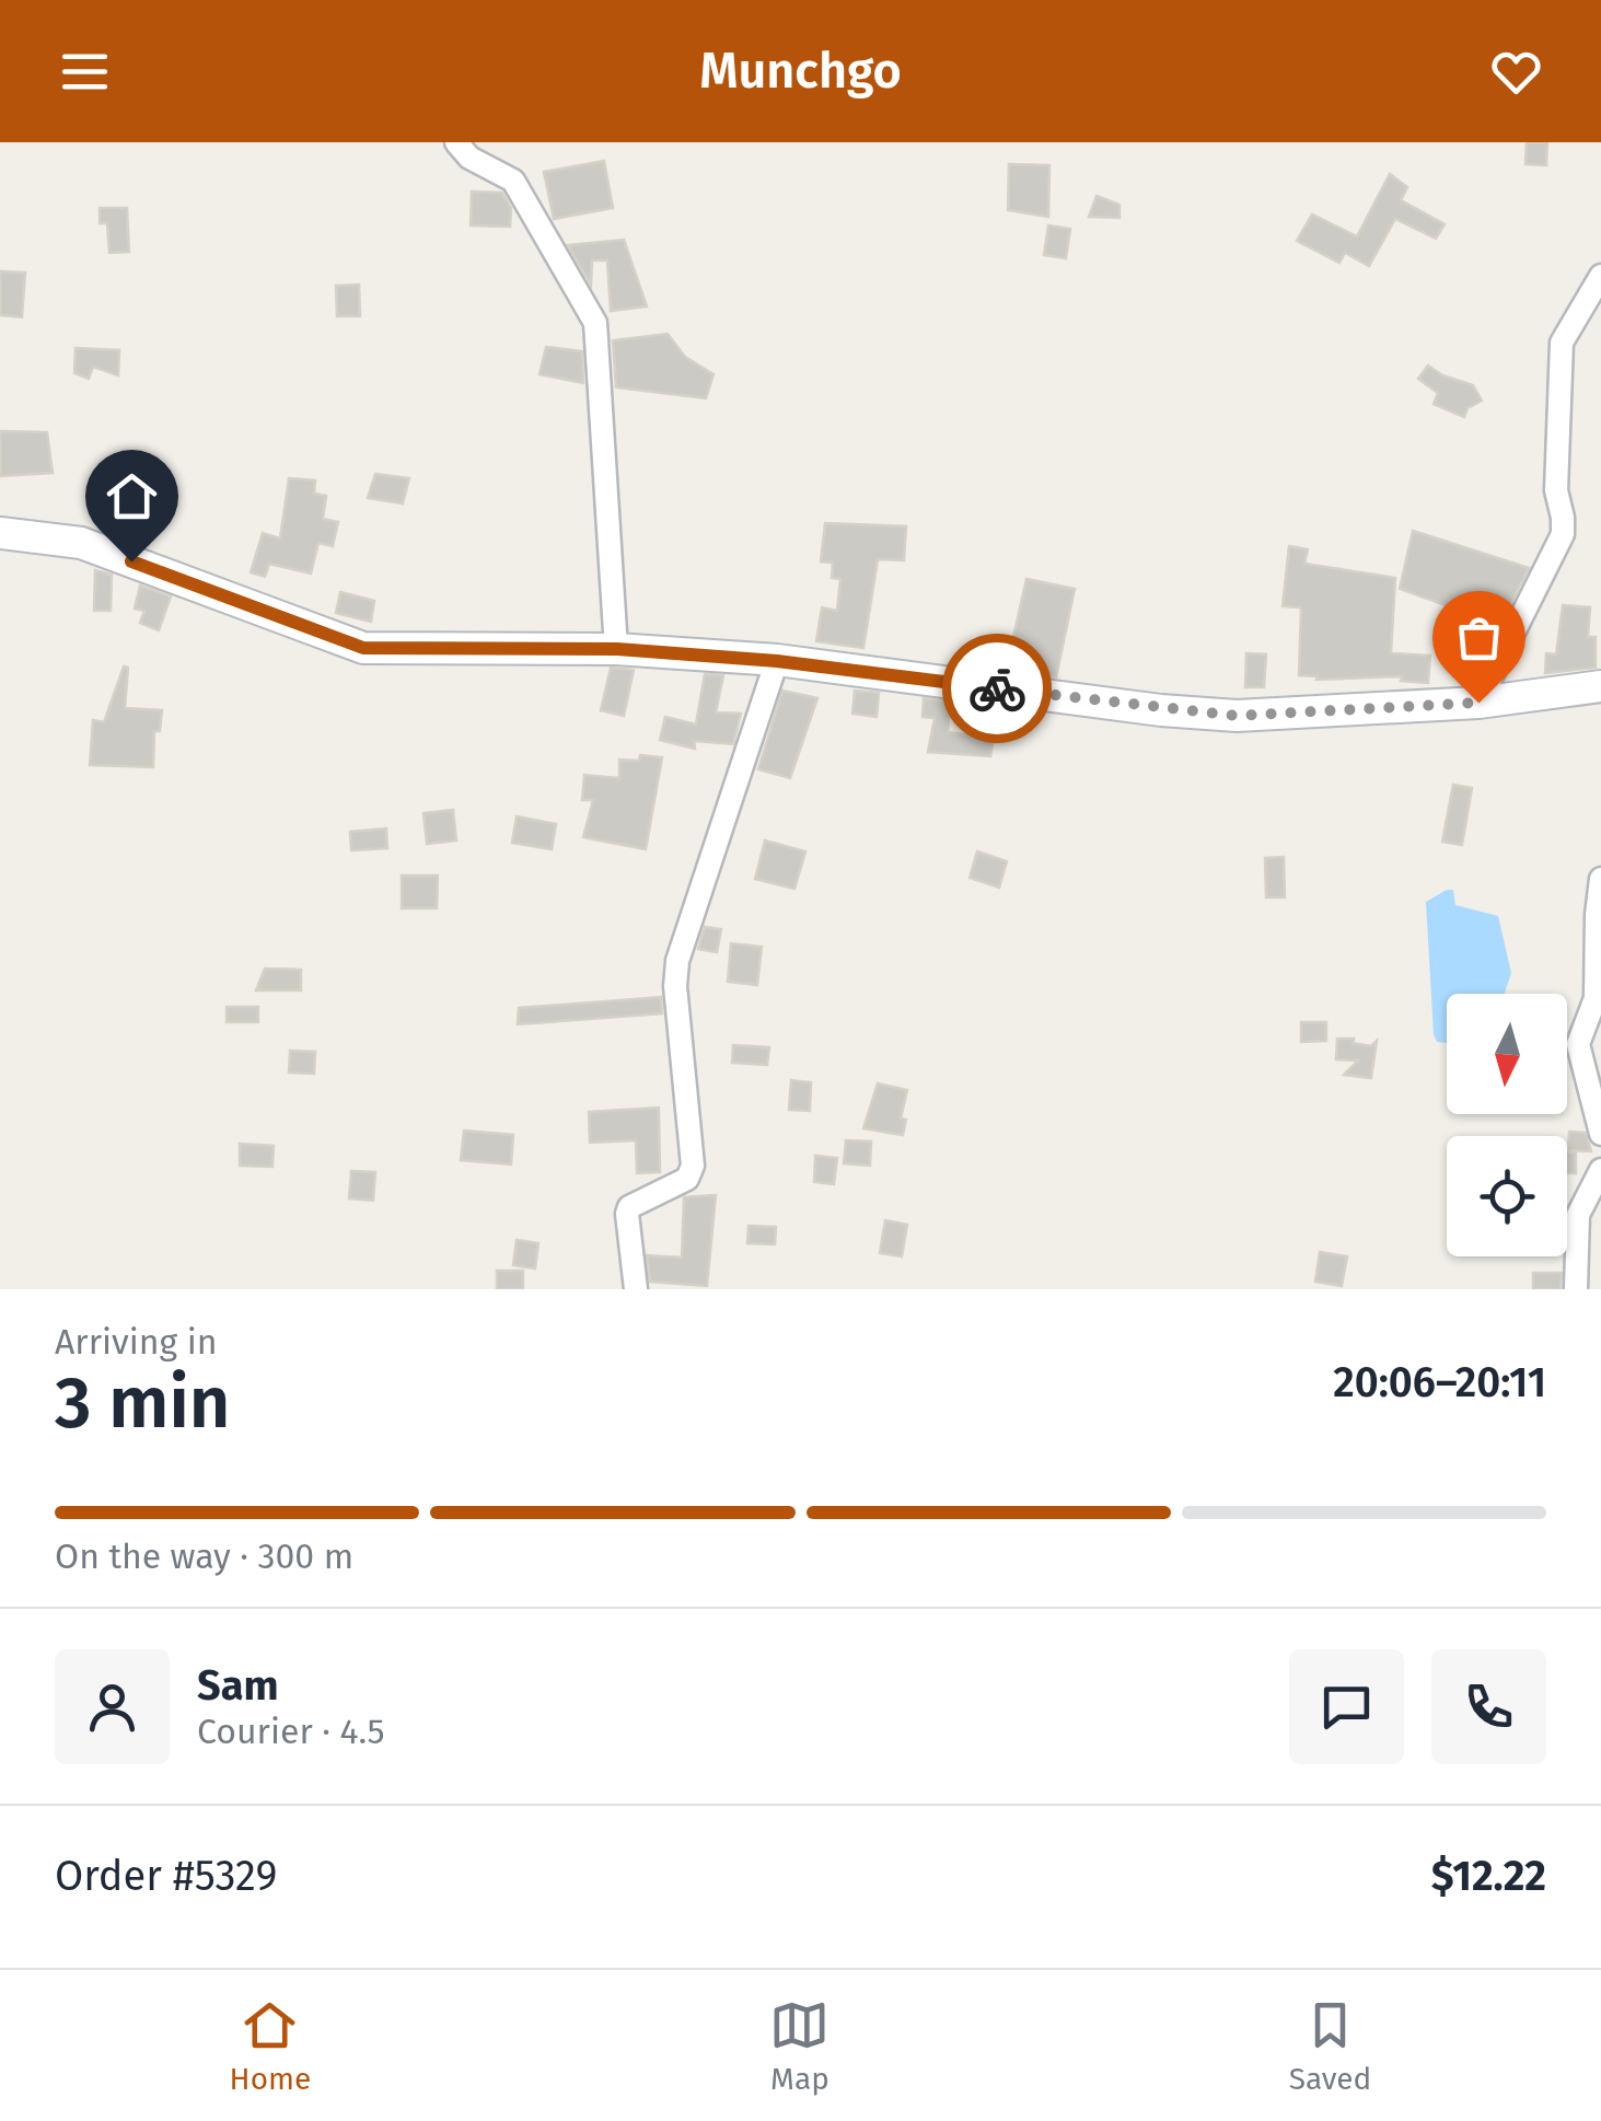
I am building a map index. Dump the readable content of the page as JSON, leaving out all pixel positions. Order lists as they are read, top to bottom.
{
  "north": "bottom",
  "page": {
    "header": "Munchgo",
    "heading": ["3 min", "Arriving in", "20:06–20:11"],
    "panel": [
      "Sam",
      "Courier · 4.5",
      "Order #5329",
      "$12.22"
    ],
    "bar": "On the way · 300 m",
    "tabs": ["Home", "Map", "Saved"]
  }
}
